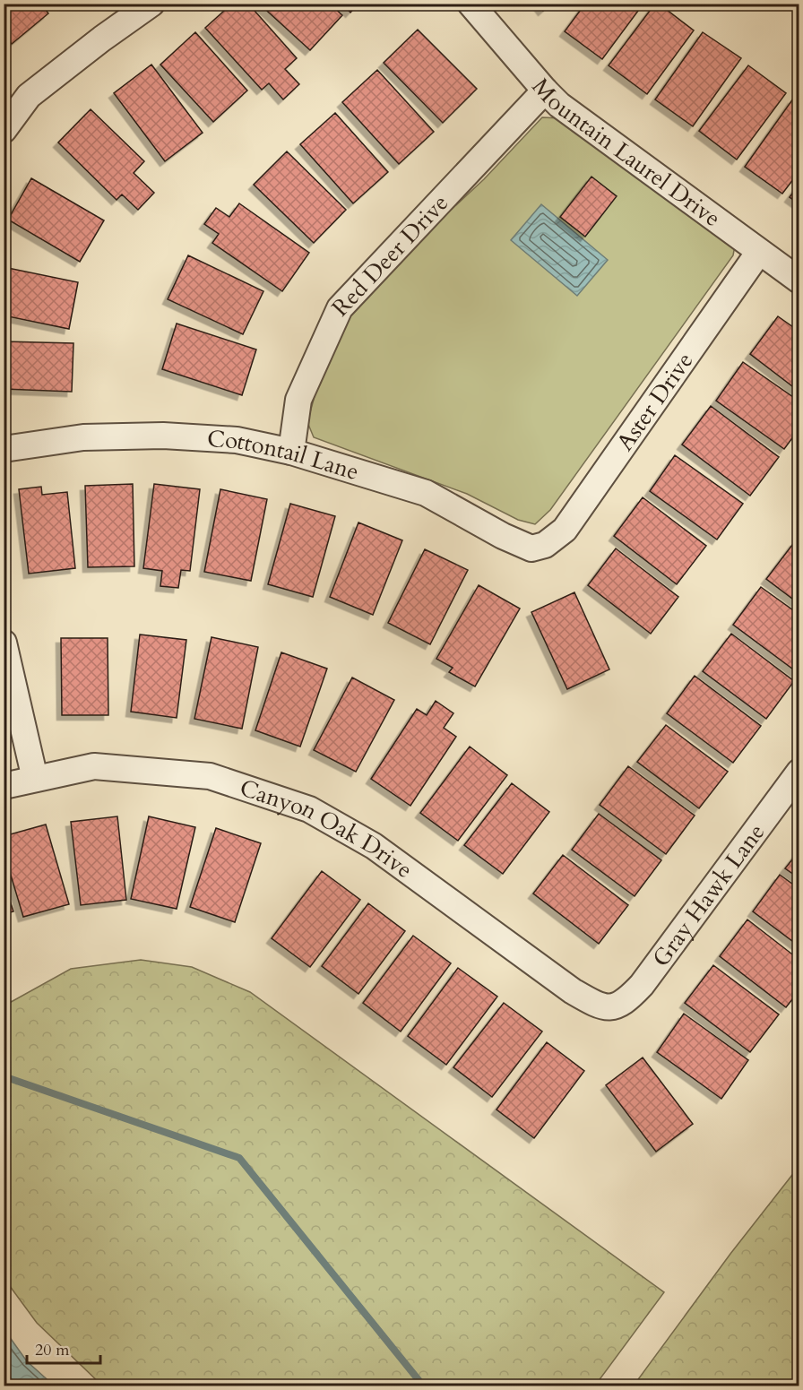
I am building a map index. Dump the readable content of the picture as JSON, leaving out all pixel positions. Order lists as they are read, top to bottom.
{
  "streets": {
    "street": [
      "Mountain Laurel Drive",
      "Red Deer Drive",
      "Aster Drive",
      "Cottontail Lane",
      "Canyon Oak Drive",
      "Gray Hawk Lane"
    ]
  },
  "crossings": [
    ["Mountain Laurel Drive", "Red Deer Drive"],
    ["Mountain Laurel Drive", "Aster Drive"],
    ["Red Deer Drive", "Cottontail Lane"],
    ["Aster Drive", "Cottontail Lane"],
    ["Canyon Oak Drive", "Gray Hawk Lane"]
  ],
  "scale_bar": "20 m"
}
